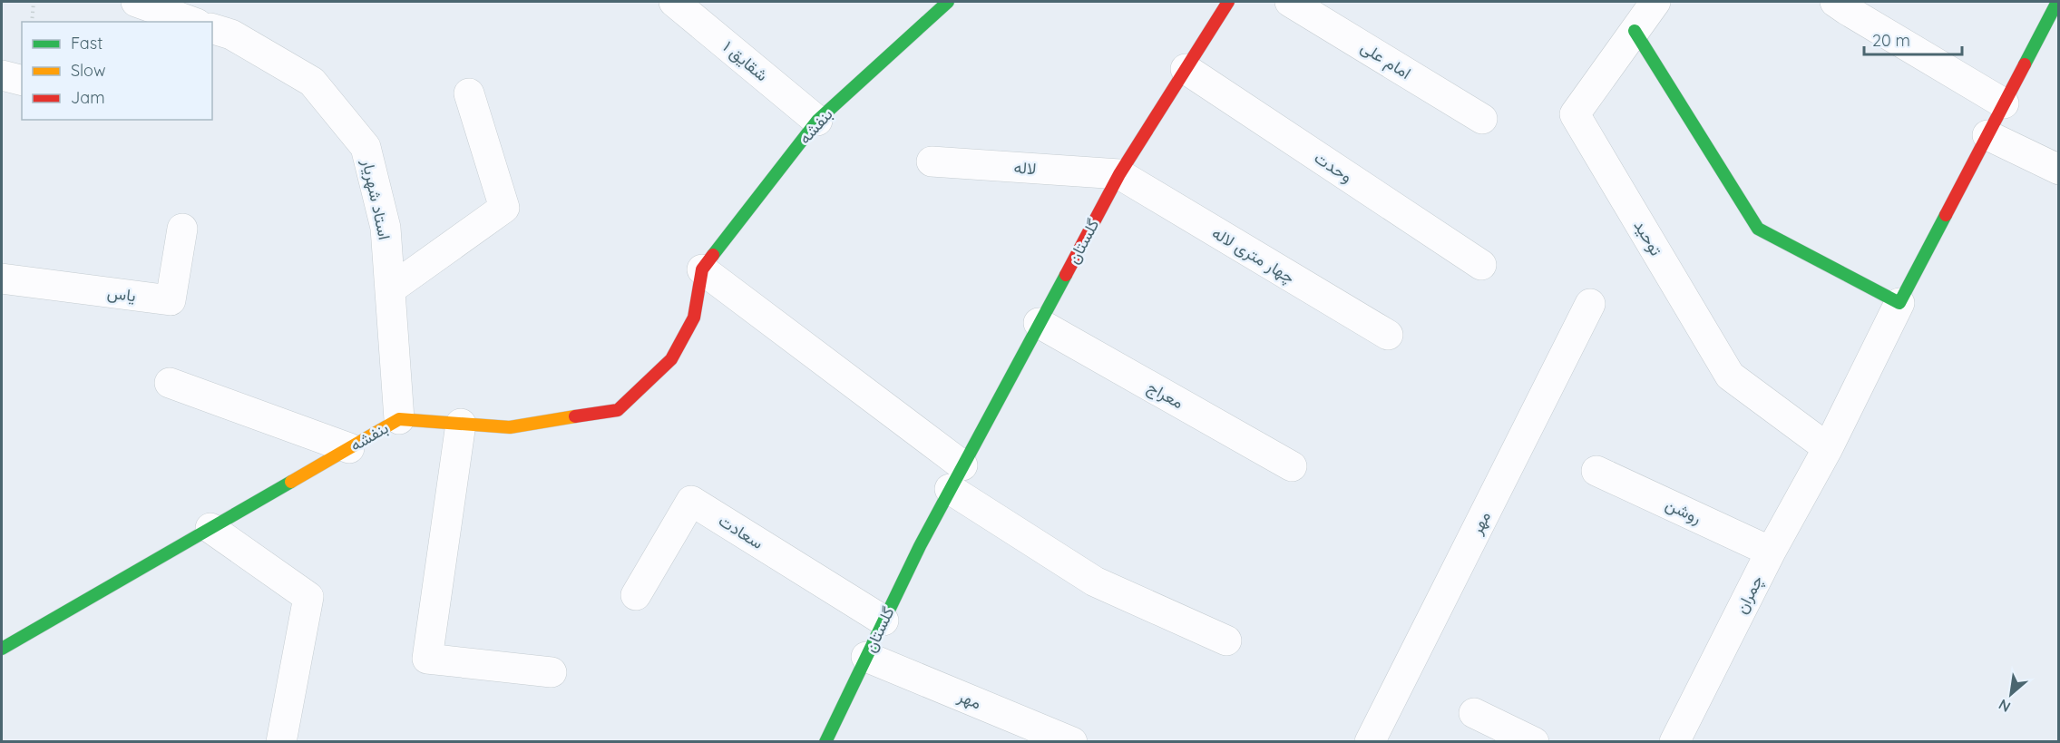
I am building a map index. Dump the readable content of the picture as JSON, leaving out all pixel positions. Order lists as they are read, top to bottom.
{
  "streets": {
    "street": [
      "امام علی",
      "شقایق ۱",
      "بنفشه",
      "وحدت",
      "لاله",
      "استاد شهریار",
      "توحید",
      "گلستان",
      "چهار متری لاله",
      "یاس",
      "معراج",
      "روشن",
      "مهر",
      "سعادت",
      "چمران"
    ]
  },
  "crossings": [
    ["شقایق ۱", "بنفشه"],
    ["بنفشه", "استاد شهریار"],
    ["وحدت", "گلستان"],
    ["لاله", "گلستان"],
    ["لاله", "چهار متری لاله"],
    ["توحید", "چمران"],
    ["گلستان", "چهار متری لاله"],
    ["گلستان", "معراج"],
    ["گلستان", "مهر"],
    ["گلستان", "سعادت"],
    ["روشن", "چمران"]
  ],
  "legend": ["Fast", "Slow", "Jam"],
  "scale_bar": "20 m",
  "north": "bottom left"
}
